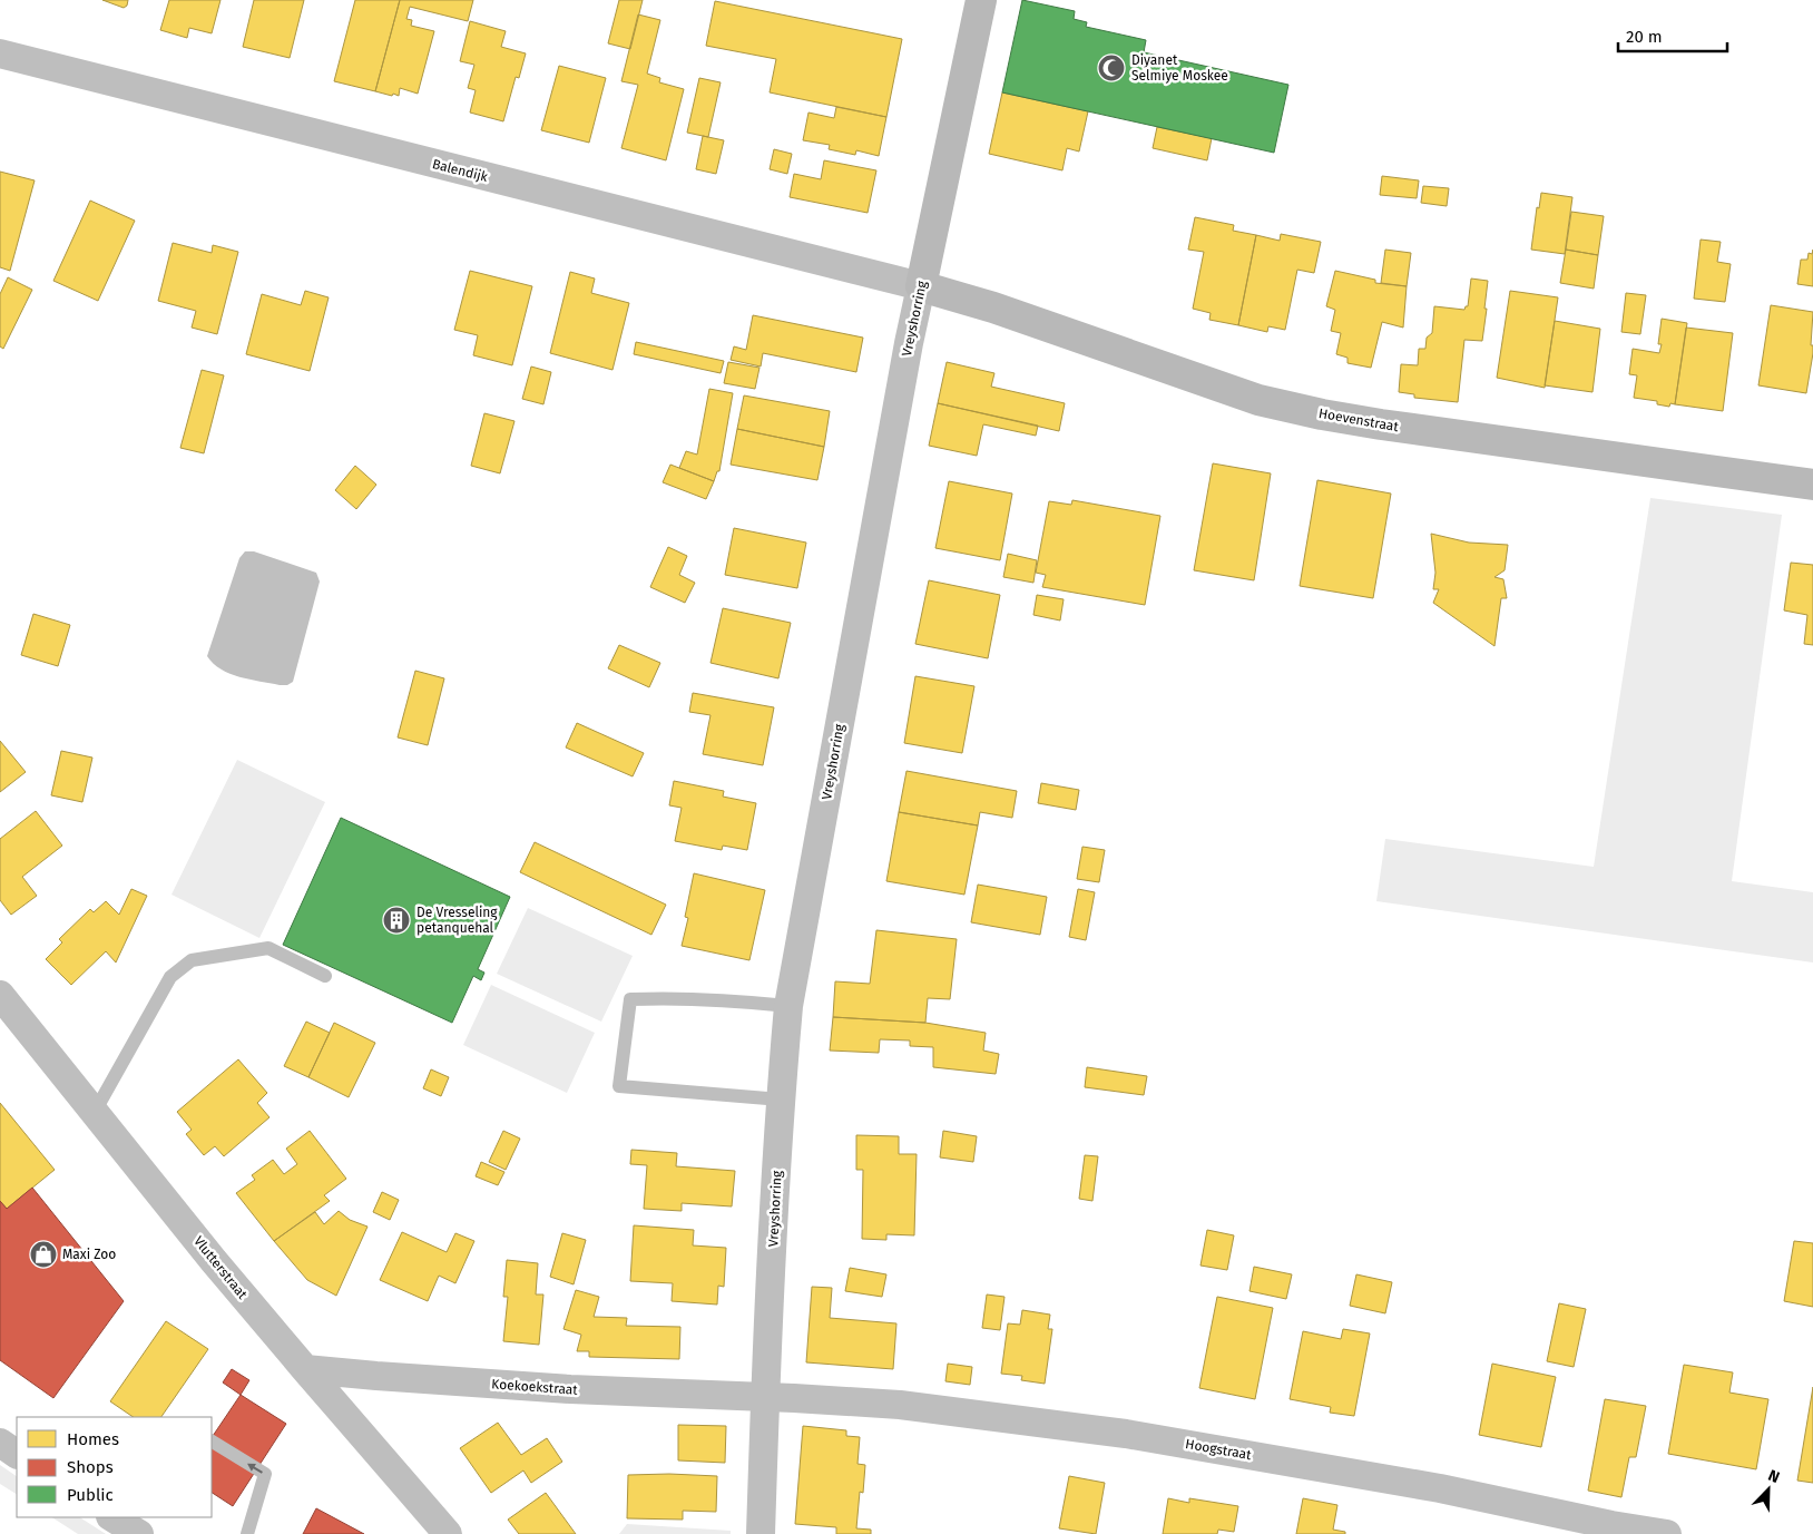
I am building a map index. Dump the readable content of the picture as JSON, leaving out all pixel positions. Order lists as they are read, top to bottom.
{
  "streets": {
    "main road": ["Vreyshorring", "Hoevenstraat"],
    "street": [
      "Balendijk",
      "Vlutterstraat",
      "Koekoekstraat",
      "Hoogstraat"
    ]
  },
  "crossings": [
    ["Balendijk", "Vreyshorring"],
    ["Balendijk", "Hoevenstraat"],
    ["Vreyshorring", "Hoevenstraat"],
    ["Vreyshorring", "Koekoekstraat"],
    ["Vreyshorring", "Hoogstraat"],
    ["Vlutterstraat", "Koekoekstraat"],
    ["Koekoekstraat", "Hoogstraat"]
  ],
  "places": {
    "mosque": ["Diyanet Selmiye Moskee"],
    "building": ["De Vresseling petanquehal"],
    "shop": ["Maxi Zoo"]
  },
  "legend": ["Homes", "Shops", "Public"],
  "scale_bar": "20 m",
  "north": "top right"
}
